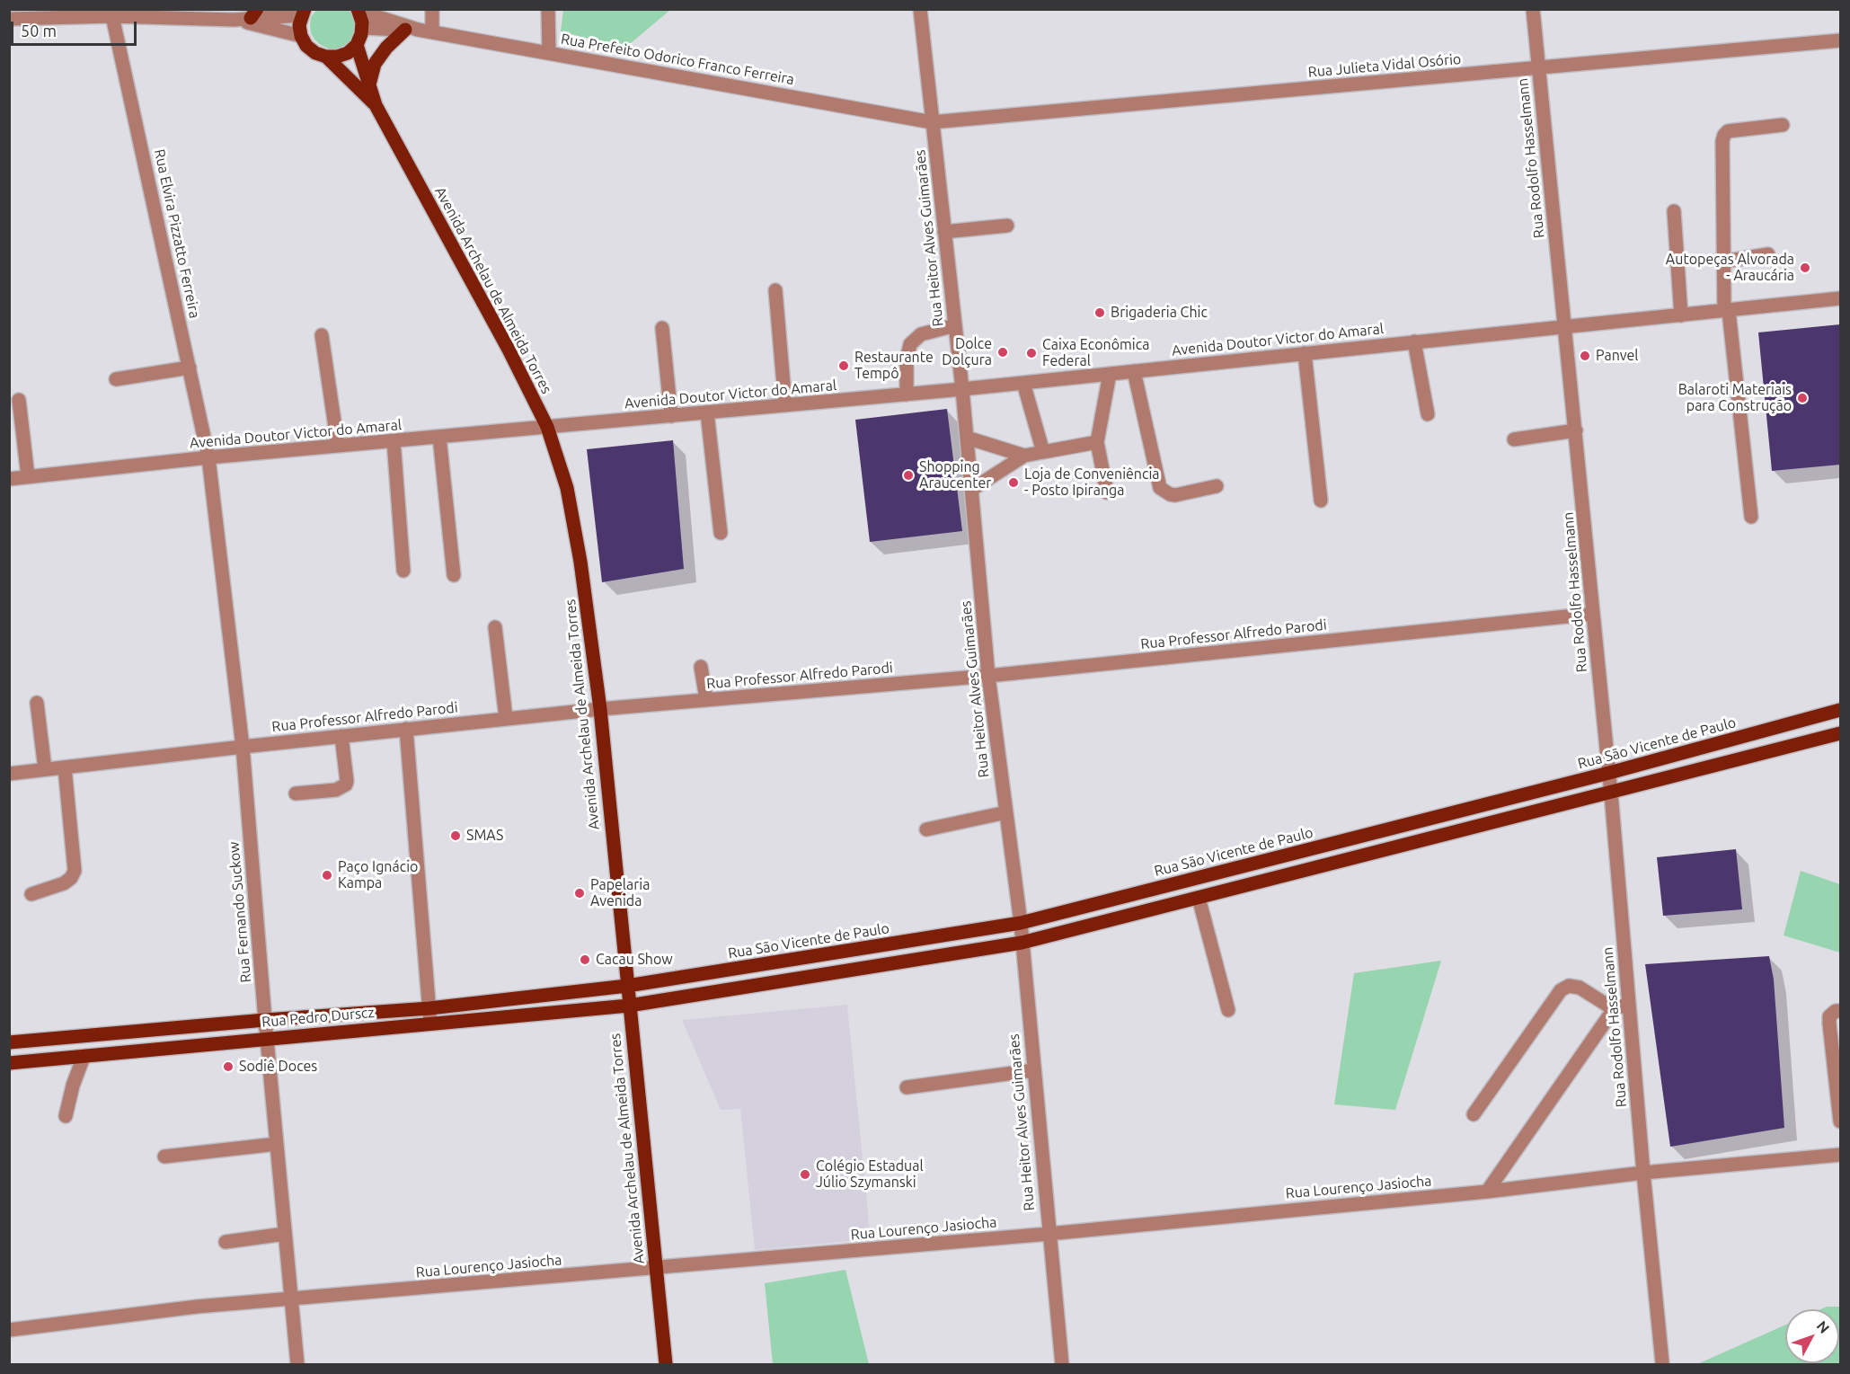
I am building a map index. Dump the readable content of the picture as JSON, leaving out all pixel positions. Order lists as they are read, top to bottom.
{
  "streets": {
    "main road": ["Avenida Archelau de Almeida Torres", "Rua São Vicente de Paulo", "Rua Pedro Durscz"],
    "street": [
      "Rua Prefeito Odorico Franco Ferreira",
      "Rua Julieta Vidal Osório",
      "Rua Rodolfo Hasselmann",
      "Rua Elvira Pizzatto Ferreira",
      "Rua Heitor Alves Guimarães",
      "Avenida Doutor Victor do Amaral",
      "Rua Professor Alfredo Parodi",
      "Rua Fernando Suckow",
      "Rua Lourenço Jasiocha"
    ]
  },
  "crossings": [
    ["Rua Prefeito Odorico Franco Ferreira", "Rua Julieta Vidal Osório"],
    ["Rua Prefeito Odorico Franco Ferreira", "Rua Heitor Alves Guimarães"],
    ["Rua Julieta Vidal Osório", "Rua Rodolfo Hasselmann"],
    ["Rua Julieta Vidal Osório", "Rua Heitor Alves Guimarães"],
    ["Rua Rodolfo Hasselmann", "Avenida Doutor Victor do Amaral"],
    ["Rua Rodolfo Hasselmann", "Rua Professor Alfredo Parodi"],
    ["Rua Rodolfo Hasselmann", "Rua São Vicente de Paulo"],
    ["Rua Rodolfo Hasselmann", "Rua Lourenço Jasiocha"],
    ["Rua Elvira Pizzatto Ferreira", "Avenida Doutor Victor do Amaral"],
    ["Rua Elvira Pizzatto Ferreira", "Rua Fernando Suckow"],
    ["Rua Heitor Alves Guimarães", "Avenida Doutor Victor do Amaral"],
    ["Rua Heitor Alves Guimarães", "Rua Professor Alfredo Parodi"],
    ["Rua Heitor Alves Guimarães", "Rua São Vicente de Paulo"],
    ["Rua Heitor Alves Guimarães", "Rua Lourenço Jasiocha"],
    ["Avenida Archelau de Almeida Torres", "Avenida Doutor Victor do Amaral"],
    ["Avenida Archelau de Almeida Torres", "Rua Professor Alfredo Parodi"],
    ["Avenida Archelau de Almeida Torres", "Rua São Vicente de Paulo"],
    ["Avenida Archelau de Almeida Torres", "Rua Pedro Durscz"],
    ["Avenida Archelau de Almeida Torres", "Rua Lourenço Jasiocha"],
    ["Avenida Doutor Victor do Amaral", "Rua Fernando Suckow"],
    ["Rua Professor Alfredo Parodi", "Rua Fernando Suckow"],
    ["Rua São Vicente de Paulo", "Rua Pedro Durscz"],
    ["Rua Fernando Suckow", "Rua Pedro Durscz"],
    ["Rua Fernando Suckow", "Rua Lourenço Jasiocha"]
  ],
  "places": [
    "Autopeças Alvorada - Araucária",
    "Brigaderia Chic",
    "Dolce Dolçura",
    "Caixa Econômica Federal",
    "Panvel",
    "Restaurante Tempô",
    "Balaroti Materiais para Construção",
    "Shopping Araucenter",
    "Loja de Conveniência - Posto Ipiranga",
    "SMAS",
    "Paço Ignácio Kampa",
    "Papelaria Avenida",
    "Cacau Show",
    "Sodiê Doces",
    "Colégio Estadual Júlio Szymanski"
  ],
  "scale_bar": "50 m",
  "north": "top right"
}
